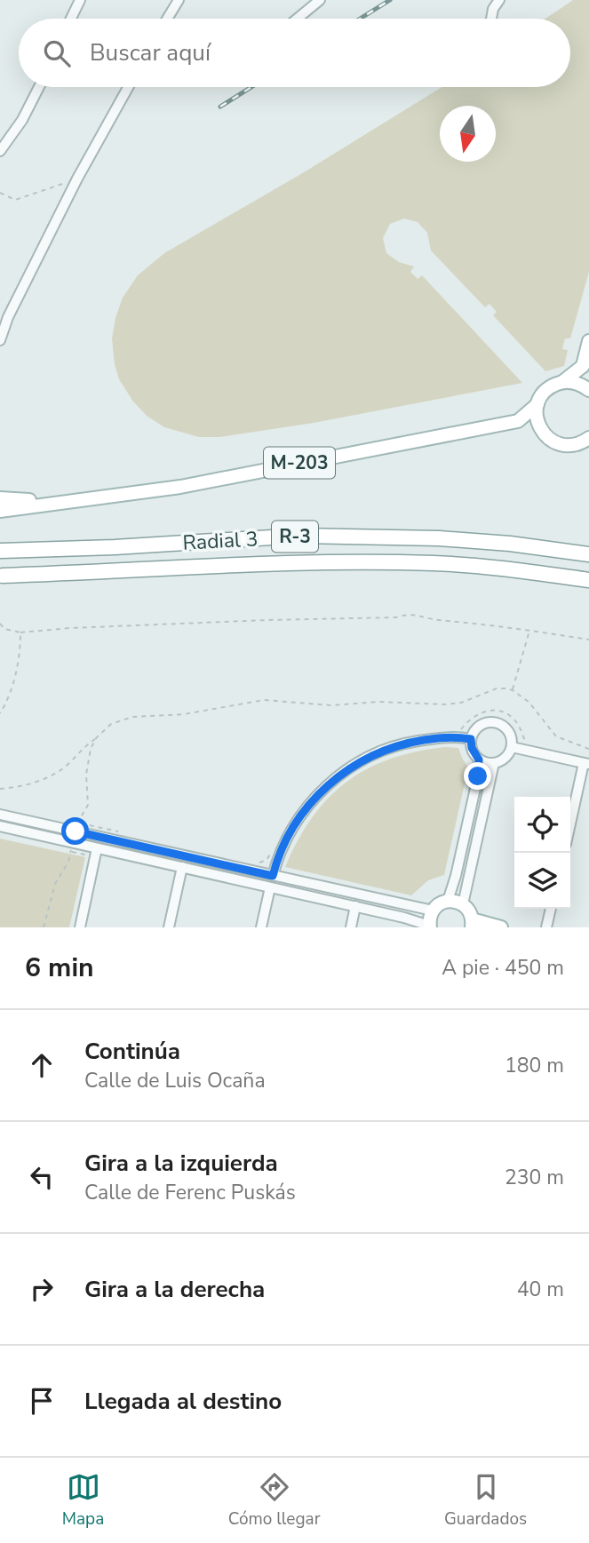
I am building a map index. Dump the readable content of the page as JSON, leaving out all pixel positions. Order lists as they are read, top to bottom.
{
  "streets": {
    "highway": ["R-3", "Radial 3"],
    "main road": ["M-203"]
  },
  "north": "bottom",
  "page": {
    "search": "Buscar aquí",
    "heading": ["6 min", "A pie · 450 m"],
    "list": [
      ["Continúa", "Calle de Luis Ocaña", "180 m"],
      ["Gira a la izquierda", "Calle de Ferenc Puskás", "230 m"],
      ["Gira a la derecha", "40 m"],
      "Llegada al destino"
    ],
    "nav": ["Mapa", "Cómo llegar", "Guardados"]
  }
}
